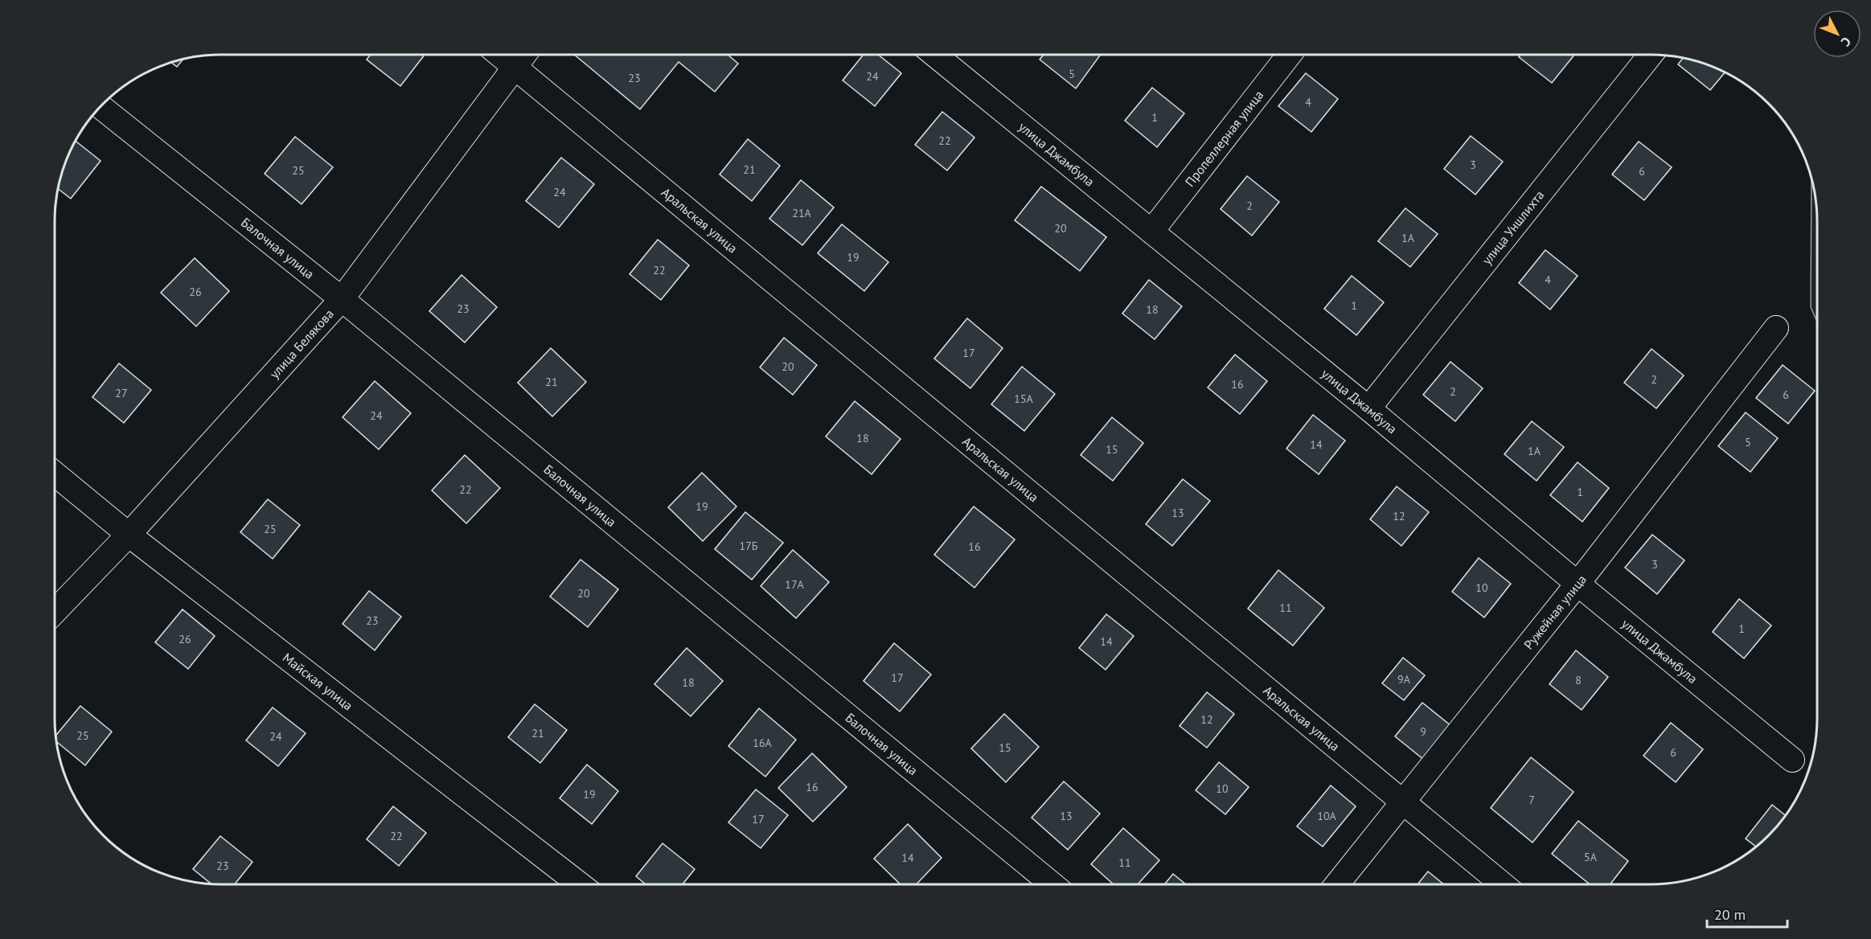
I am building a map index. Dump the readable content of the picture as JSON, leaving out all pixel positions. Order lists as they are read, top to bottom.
{
  "streets": {
    "street": [
      "Пропеллерная улица",
      "улица Джамбула",
      "Аральская улица",
      "улица Уншлихта",
      "Балочная улица",
      "улица Белякова",
      "Ружейная улица",
      "Майская улица"
    ]
  },
  "crossings": [
    ["Пропеллерная улица", "улица Джамбула"],
    ["улица Джамбула", "улица Уншлихта"],
    ["улица Джамбула", "Ружейная улица"],
    ["Аральская улица", "улица Белякова"],
    ["Аральская улица", "Ружейная улица"],
    ["Балочная улица", "улица Белякова"],
    ["улица Белякова", "Майская улица"]
  ],
  "house_numbers": [
    "5",
    "24",
    "23",
    "4",
    "1",
    "22",
    "3",
    "21",
    "25",
    "6",
    "24",
    "2",
    "21А",
    "20",
    "1А",
    "19",
    "22",
    "4",
    "26",
    "1",
    "23",
    "18",
    "17",
    "20",
    "2",
    "21",
    "16",
    "2",
    "27",
    "6",
    "15А",
    "24",
    "18",
    "5",
    "14",
    "15",
    "1А",
    "22",
    "1",
    "19",
    "13",
    "12",
    "25",
    "17Б",
    "16",
    "3",
    "17А",
    "10",
    "20",
    "11",
    "23",
    "1",
    "26",
    "14",
    "17",
    "9А",
    "8",
    "18",
    "12",
    "9",
    "21",
    "25",
    "24",
    "16А",
    "15",
    "6",
    "16",
    "10",
    "19",
    "7",
    "13",
    "10А",
    "17",
    "22",
    "5А",
    "14",
    "11",
    "23"
  ],
  "scale_bar": "20 m",
  "north": "bottom right"
}
